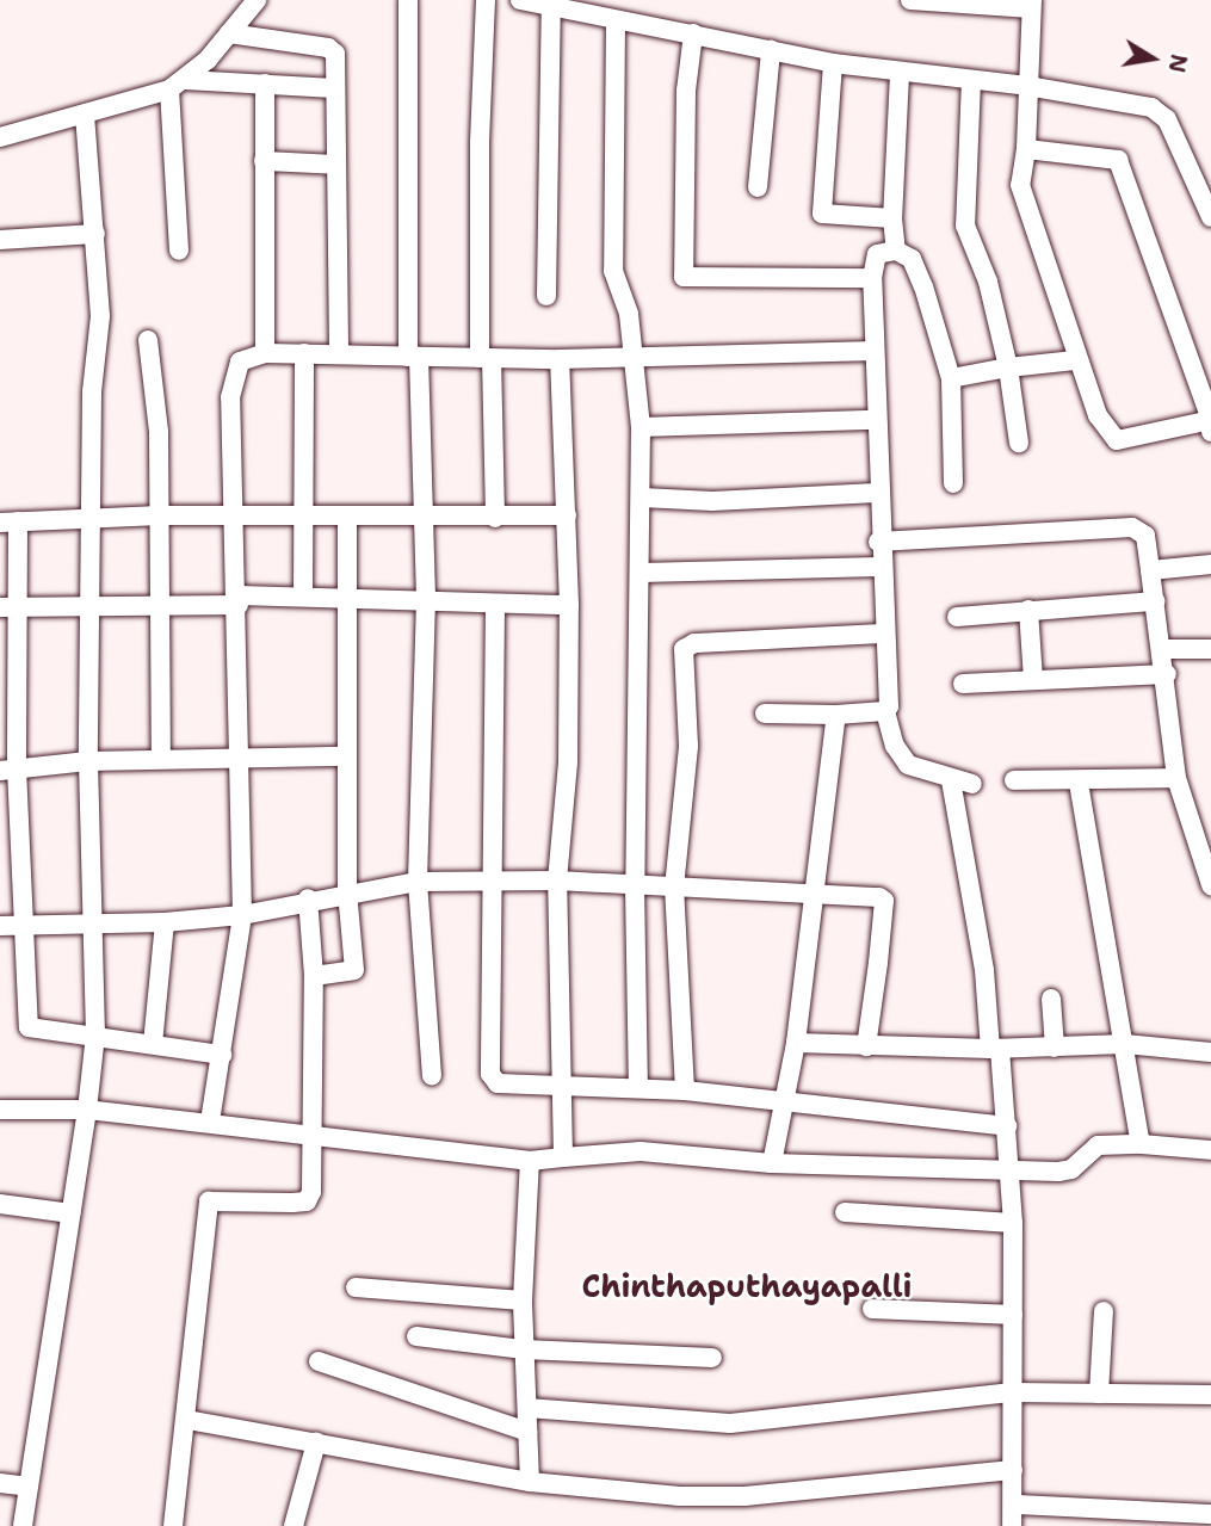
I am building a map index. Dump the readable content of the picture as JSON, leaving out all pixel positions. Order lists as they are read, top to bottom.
{
  "districts": ["Chinthaputhayapalli"],
  "north": "right"
}
